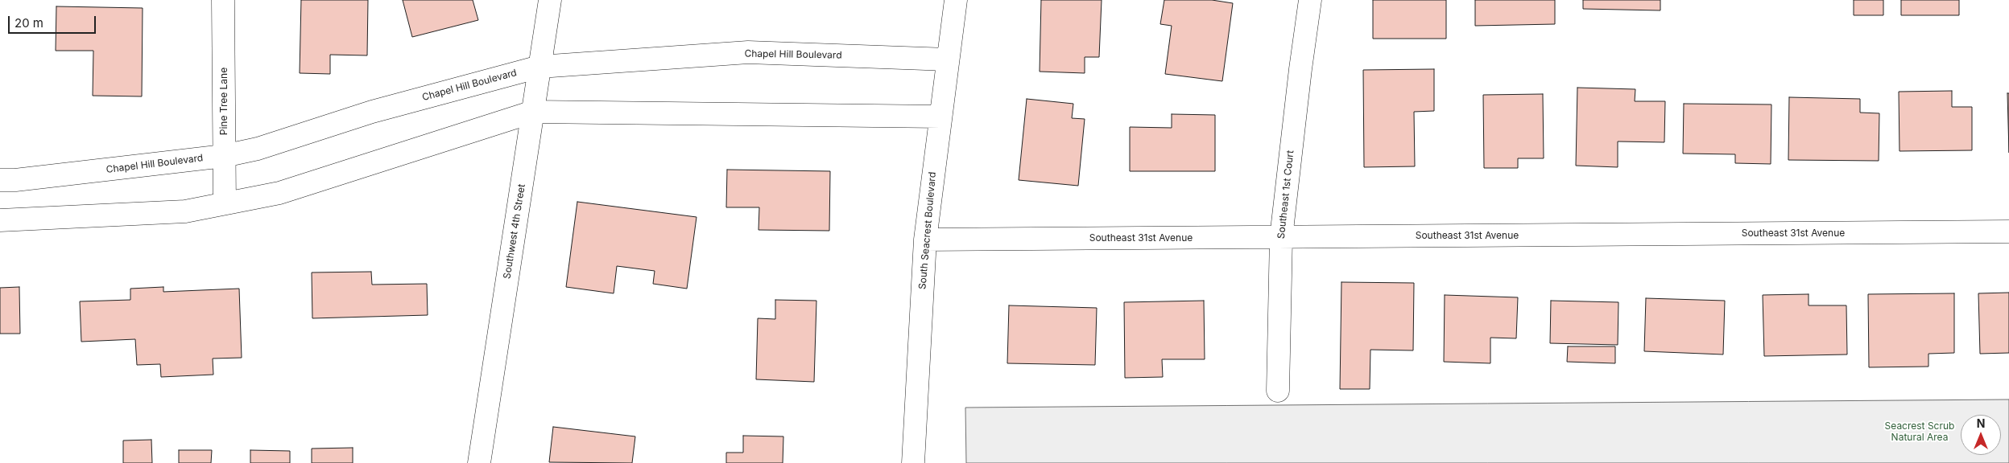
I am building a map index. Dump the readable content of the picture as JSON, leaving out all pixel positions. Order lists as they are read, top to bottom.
{
  "streets": {
    "street": [
      "Chapel Hill Boulevard",
      "Pine Tree Lane",
      "Southeast 1st Court",
      "South Seacrest Boulevard",
      "Southwest 4th Street",
      "Southeast 31st Avenue"
    ]
  },
  "crossings": [
    ["Chapel Hill Boulevard", "Pine Tree Lane"],
    ["Chapel Hill Boulevard", "South Seacrest Boulevard"],
    ["Chapel Hill Boulevard", "Southwest 4th Street"],
    ["Southeast 1st Court", "Southeast 31st Avenue"],
    ["South Seacrest Boulevard", "Southeast 31st Avenue"]
  ],
  "parks": ["Seacrest Scrub Natural Area"],
  "scale_bar": "20 m",
  "north": "top"
}
